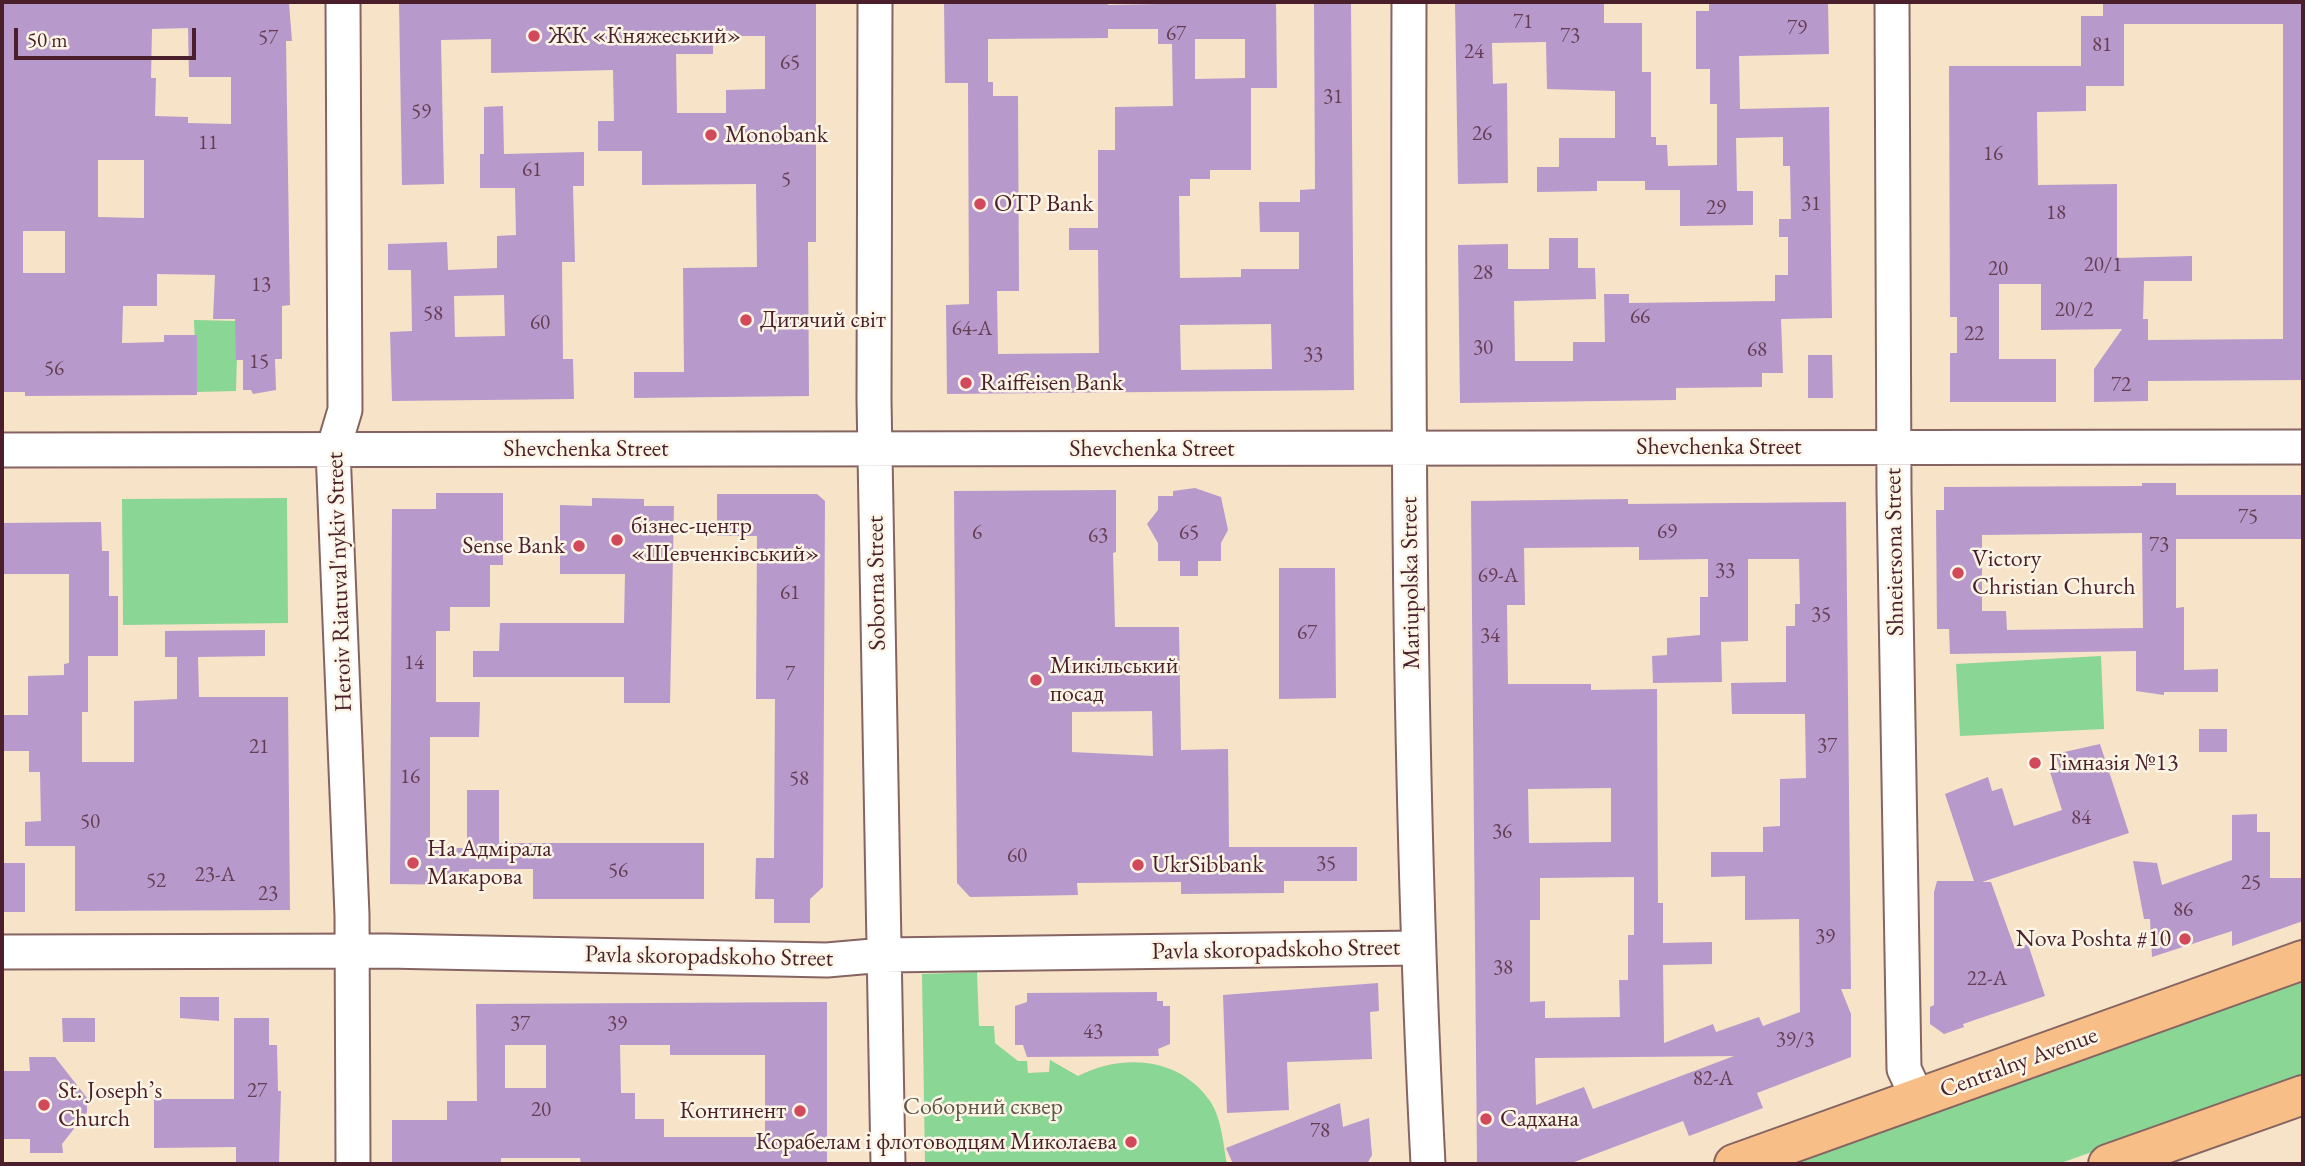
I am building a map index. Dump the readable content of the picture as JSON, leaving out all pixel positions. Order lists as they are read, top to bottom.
{
  "streets": {
    "main road": ["Centralny Avenue"],
    "street": [
      "Shevchenka Street",
      "Shneiersona Street",
      "Heroiv Riatuval'nykiv Street",
      "Soborna Street",
      "Mariupolska Street",
      "Pavla skoropadskoho Street"
    ]
  },
  "crossings": [
    ["Shevchenka Street", "Shneiersona Street"],
    ["Shevchenka Street", "Heroiv Riatuval'nykiv Street"],
    ["Shevchenka Street", "Soborna Street"],
    ["Shevchenka Street", "Mariupolska Street"],
    ["Shneiersona Street", "Centralny Avenue"],
    ["Heroiv Riatuval'nykiv Street", "Pavla skoropadskoho Street"],
    ["Soborna Street", "Pavla skoropadskoho Street"],
    ["Mariupolska Street", "Pavla skoropadskoho Street"]
  ],
  "parks": ["Соборний сквер"],
  "places": [
    "ЖК «Княжеський»",
    "Monobank",
    "OTP Bank",
    "Дитячий світ",
    "Raiffeisen Bank",
    "бізнес-центр «Шевченківський»",
    "Sense Bank",
    "Victory Christian Church",
    "Микільський посад",
    "Гімназія №13",
    "На Адмірала Макарова",
    "UkrSibbank",
    "Nova Poshta #10",
    "St. Joseph’s Church",
    "Континент",
    "Садхана",
    "Корабелам і флотоводцям Миколаєва"
  ],
  "house_numbers": [
    "71",
    "79",
    "67",
    "73",
    "57",
    "81",
    "24",
    "65",
    "31",
    "59",
    "26",
    "11",
    "16",
    "61",
    "5",
    "31",
    "29",
    "18",
    "20/1",
    "20",
    "28",
    "13",
    "20/2",
    "58",
    "66",
    "60",
    "64-А",
    "22",
    "30",
    "68",
    "33",
    "15",
    "56",
    "72",
    "75",
    "69",
    "6",
    "65",
    "63",
    "73",
    "33",
    "69-А",
    "61",
    "35",
    "67",
    "34",
    "14",
    "7",
    "37",
    "21",
    "16",
    "58",
    "84",
    "50",
    "36",
    "60",
    "35",
    "56",
    "23-А",
    "52",
    "25",
    "23",
    "86",
    "39",
    "38",
    "22-А",
    "37",
    "39",
    "43",
    "39/3",
    "82-А",
    "27",
    "20",
    "78"
  ],
  "scale_bar": "50 m"
}
